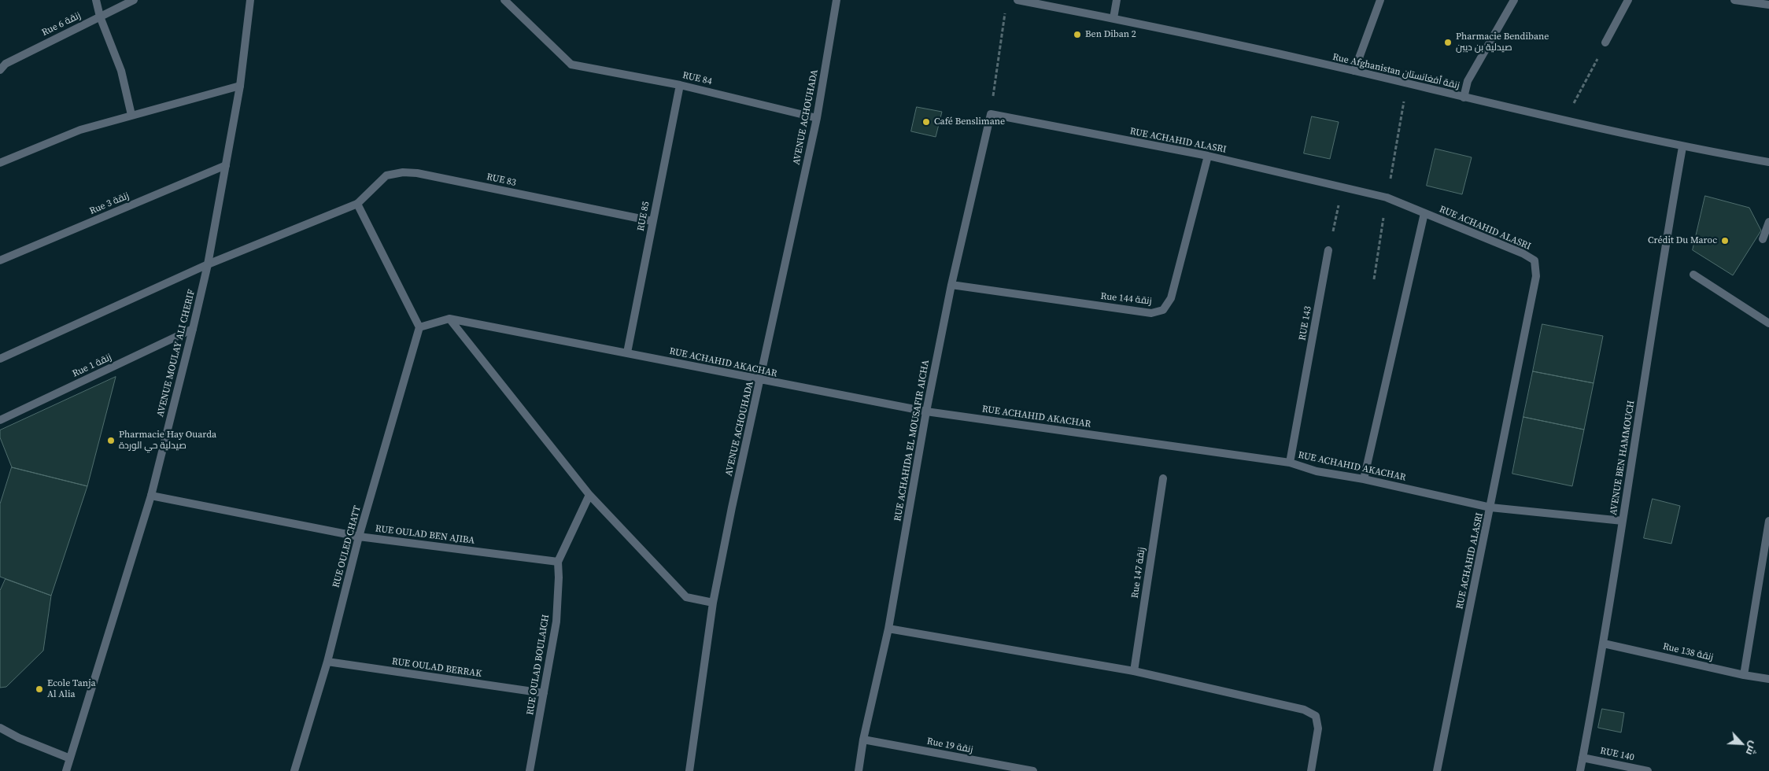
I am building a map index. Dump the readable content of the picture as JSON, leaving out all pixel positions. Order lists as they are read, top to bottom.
{
  "streets": {
    "street": [
      "Rue 6 زنقة",
      "Rue Afghanistan زنقة أفغانستان",
      "RUE 84",
      "AVENUE ACHOUHADA",
      "RUE ACHAHID ALASRI",
      "RUE 83",
      "Rue 3 زنقة",
      "RUE 85",
      "Rue 144 زنقة",
      "RUE 143",
      "AVENUE MOULAY ALI CHERIF",
      "RUE ACHAHID AKACHAR",
      "Rue 1 زنقة",
      "RUE ACHAHIDA EL MOUSAFIR AICHA",
      "AVENUE BEN HAMMOUCH",
      "RUE OULAD BEN AJIBA",
      "RUE OULED CHATT",
      "Rue 147 زنقة",
      "Rue 138 زنقة",
      "RUE OULAD BOULAICH",
      "RUE OULAD BERRAK",
      "Rue 19 زنقة",
      "RUE 140"
    ]
  },
  "crossings": [
    ["Rue Afghanistan زنقة أفغانستان", "AVENUE BEN HAMMOUCH"],
    ["RUE 84", "AVENUE ACHOUHADA"],
    ["RUE 84", "RUE 85"],
    ["AVENUE ACHOUHADA", "RUE ACHAHID AKACHAR"],
    ["RUE ACHAHID ALASRI", "Rue 144 زنقة"],
    ["RUE ACHAHID ALASRI", "RUE ACHAHID AKACHAR"],
    ["RUE ACHAHID ALASRI", "RUE ACHAHIDA EL MOUSAFIR AICHA"],
    ["RUE 83", "RUE 85"],
    ["Rue 3 زنقة", "AVENUE MOULAY ALI CHERIF"],
    ["RUE 85", "RUE ACHAHID AKACHAR"],
    ["Rue 144 زنقة", "RUE ACHAHIDA EL MOUSAFIR AICHA"],
    ["RUE 143", "RUE ACHAHID AKACHAR"],
    ["AVENUE MOULAY ALI CHERIF", "Rue 1 زنقة"],
    ["AVENUE MOULAY ALI CHERIF", "RUE OULAD BEN AJIBA"],
    ["RUE ACHAHID AKACHAR", "RUE ACHAHIDA EL MOUSAFIR AICHA"],
    ["RUE ACHAHID AKACHAR", "AVENUE BEN HAMMOUCH"],
    ["RUE ACHAHID AKACHAR", "RUE OULED CHATT"],
    ["RUE ACHAHIDA EL MOUSAFIR AICHA", "Rue 19 زنقة"],
    ["AVENUE BEN HAMMOUCH", "Rue 138 زنقة"],
    ["AVENUE BEN HAMMOUCH", "RUE 140"],
    ["RUE OULAD BEN AJIBA", "RUE OULED CHATT"],
    ["RUE OULAD BEN AJIBA", "RUE OULAD BOULAICH"],
    ["RUE OULED CHATT", "RUE OULAD BERRAK"],
    ["RUE OULAD BOULAICH", "RUE OULAD BERRAK"]
  ],
  "places": [
    "Ben Diban 2",
    "Pharmacie Bendibane صيدلية بن ديبن",
    "Café Benslimane",
    "Crédit Du Maroc",
    "Pharmacie Hay Ouarda صيدلية حي الوردة",
    "Ecole Tanja Al Alia"
  ],
  "north": "bottom right"
}
